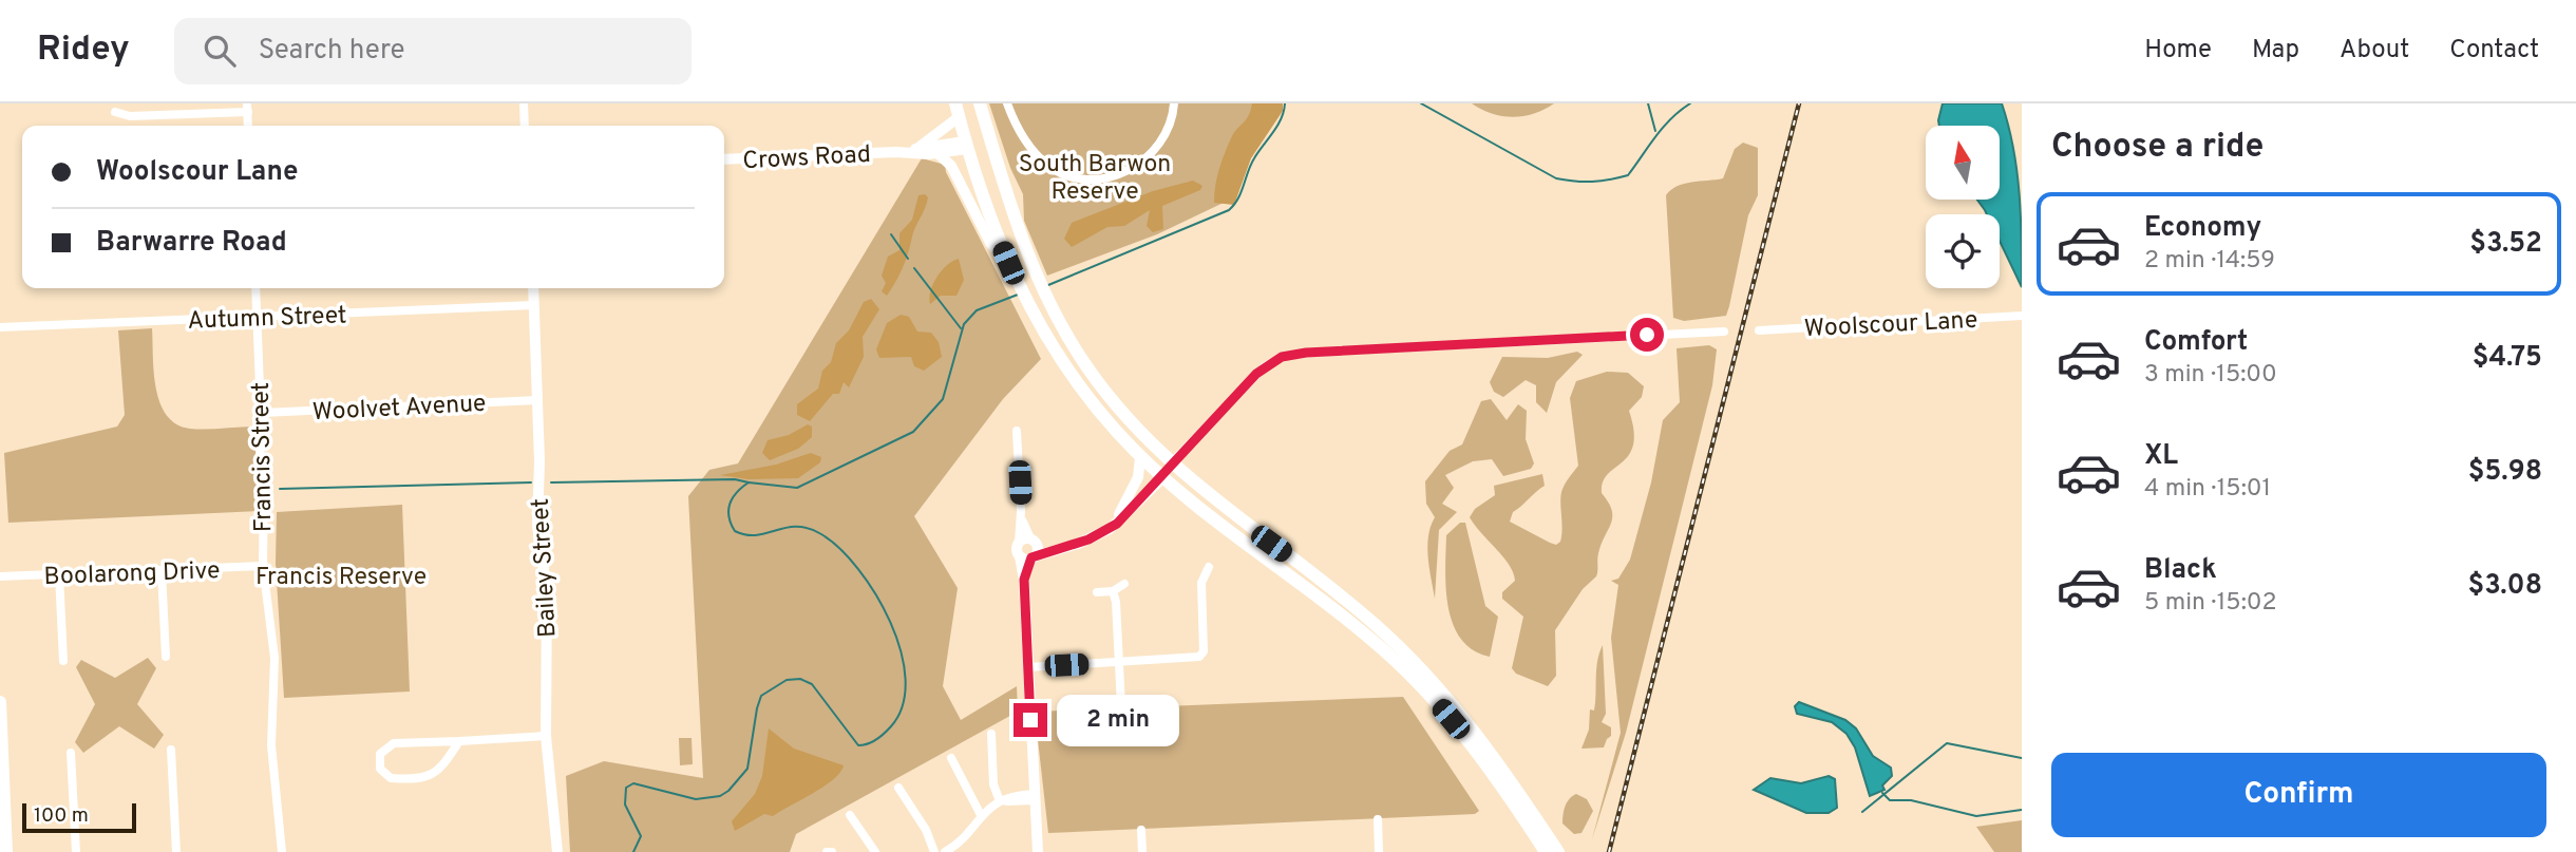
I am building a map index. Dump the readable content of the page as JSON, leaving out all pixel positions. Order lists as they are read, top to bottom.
{
  "streets": {
    "street": [
      "Crows Road",
      "Autumn Street",
      "Woolscour Lane",
      "Woolvet Avenue",
      "Francis Street",
      "Bailey Street",
      "Boolarong Drive"
    ]
  },
  "crossings": [
    ["Autumn Street", "Francis Street"],
    ["Autumn Street", "Bailey Street"],
    ["Woolvet Avenue", "Francis Street"],
    ["Woolvet Avenue", "Bailey Street"],
    ["Francis Street", "Boolarong Drive"]
  ],
  "parks": ["South Barwon Reserve", "Francis Reserve"],
  "scale_bar": "100 m",
  "north": "top",
  "page": {
    "header": "Ridey",
    "search": "Search here",
    "nav": [
      "Home",
      "Map",
      "About",
      "Contact"
    ],
    "heading": "Choose a ride",
    "banner": ["Woolscour Lane", "Barwarre Road"],
    "list": [
      {
        "name": "Economy",
        "note": "2 min · 14:59",
        "value": "$3.52"
      },
      {
        "name": "Comfort",
        "note": "3 min · 15:00",
        "value": "$4.75"
      },
      {
        "name": "XL",
        "note": "4 min · 15:01",
        "value": "$5.98"
      },
      {
        "name": "Black",
        "note": "5 min · 15:02",
        "value": "$3.08"
      }
    ],
    "bubble": "2 min",
    "buttons": "Confirm",
    "scale": "100 m"
  }
}
